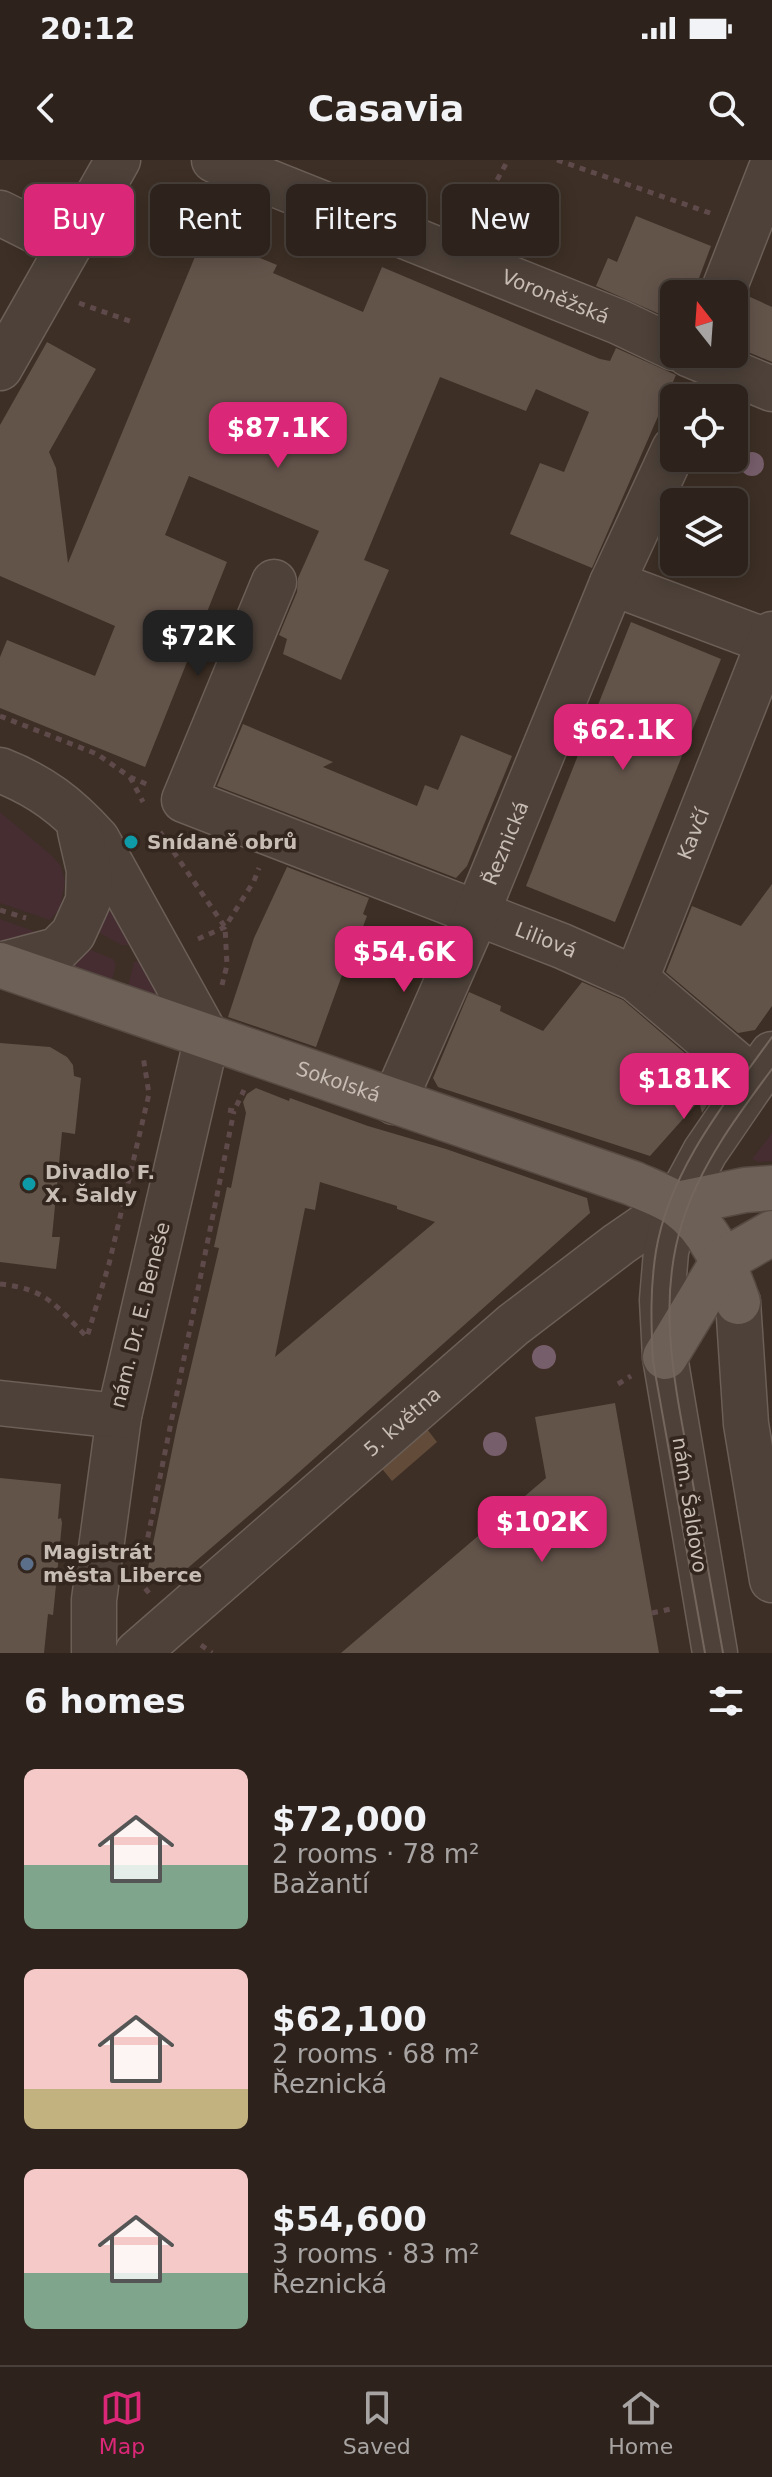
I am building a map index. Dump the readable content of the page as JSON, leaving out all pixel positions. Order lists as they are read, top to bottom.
{
  "streets": {
    "main road": ["Sokolská"],
    "street": [
      "Voroněžská",
      "Kavčí",
      "Řeznická",
      "Liliová",
      "nám. Dr. E. Beneše",
      "5. května",
      "nám. Šaldovo"
    ]
  },
  "crossings": [
    ["Kavčí", "Liliová"],
    ["Řeznická", "Liliová"],
    ["Řeznická", "Sokolská"],
    ["Liliová", "nám. Šaldovo"],
    ["Sokolská", "nám. Dr. E. Beneše"],
    ["Sokolská", "5. května"],
    ["Sokolská", "nám. Šaldovo"],
    ["5. května", "nám. Šaldovo"]
  ],
  "places": ["Snídaně obrů", "Divadlo F. X. Šaldy", "Magistrát města Liberce"],
  "north": "top",
  "page": {
    "status": "20:12",
    "header": "Casavia",
    "chip": [
      "Buy",
      "Rent",
      "Filters",
      "New"
    ],
    "price": [
      "$87.1K",
      "$72K",
      "$62.1K",
      "$54.6K",
      "$181K",
      "$102K"
    ],
    "heading": "6 homes",
    "list": [
      {
        "name": "$72,000",
        "note": "2 rooms · 78 m² · Bažantí"
      },
      {
        "name": "$62,100",
        "note": "2 rooms · 68 m² · Řeznická"
      },
      {
        "name": "$54,600",
        "note": "3 rooms · 83 m² · Řeznická"
      }
    ],
    "tabs": ["Map", "Saved", "Home"]
  }
}
